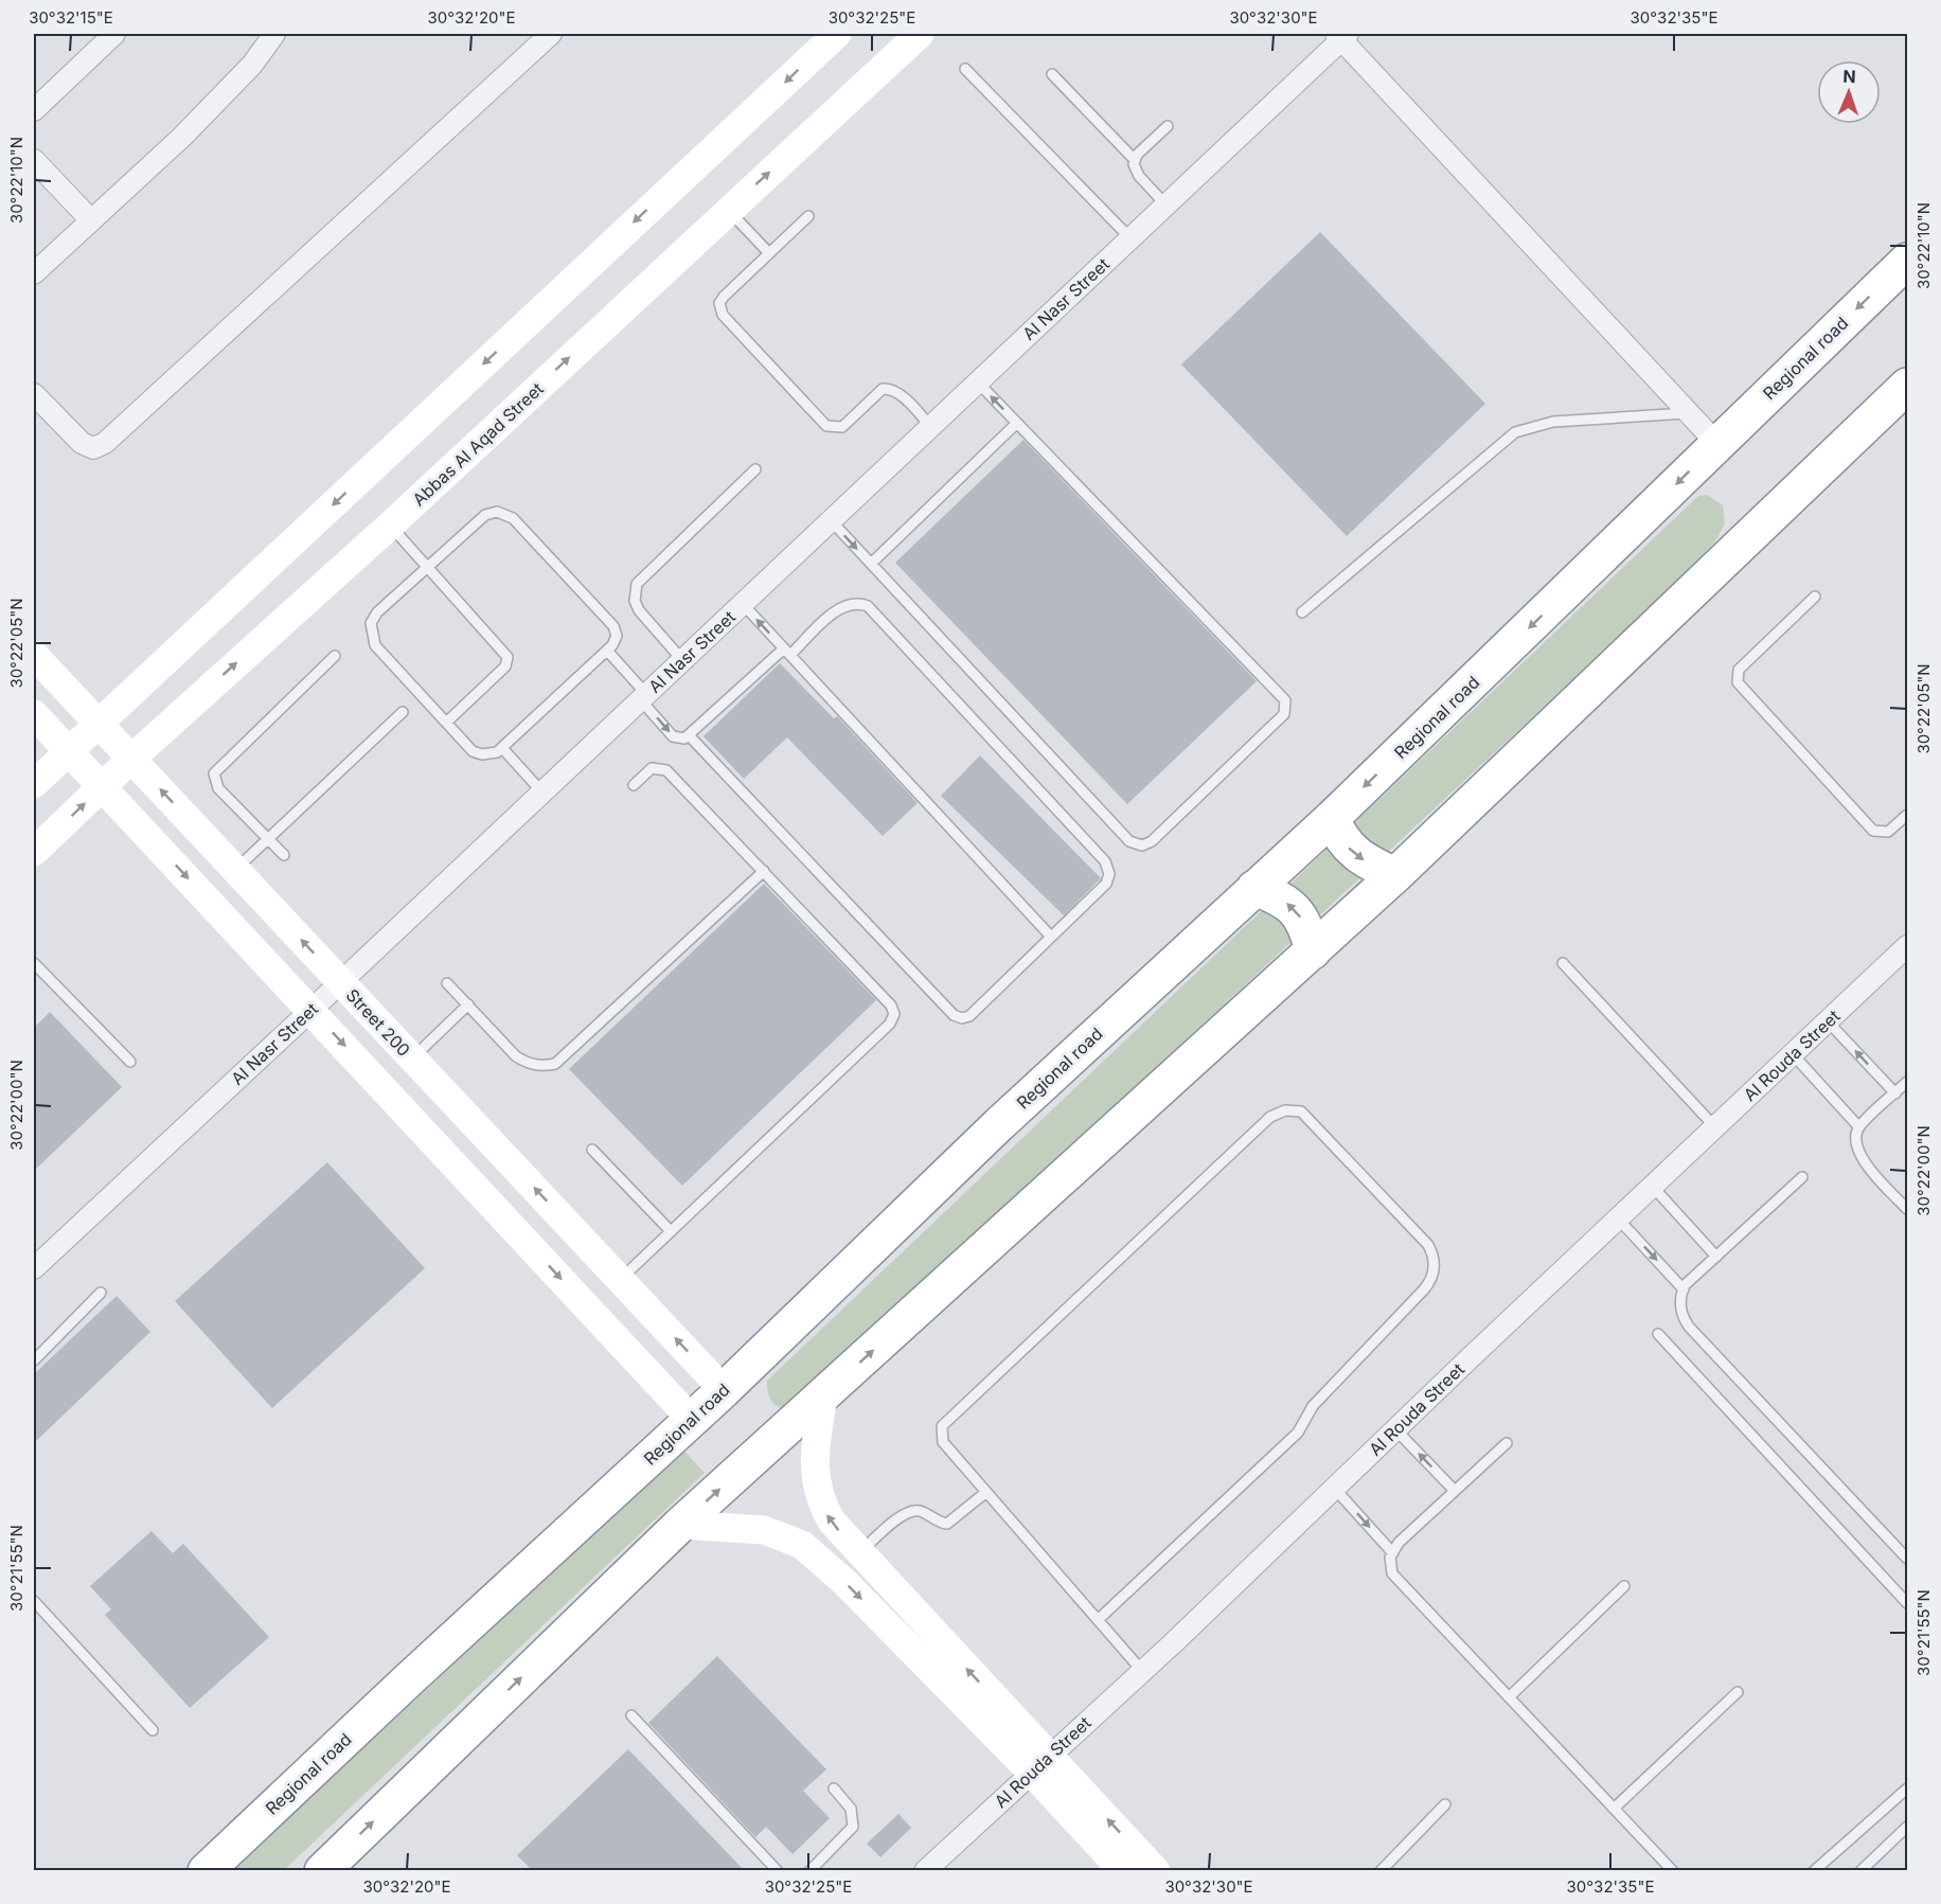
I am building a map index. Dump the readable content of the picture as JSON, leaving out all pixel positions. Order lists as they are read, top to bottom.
{
  "streets": {
    "highway": ["Regional road"],
    "street": [
      "Al Nasr Street",
      "Abbas Al Aqad Street",
      "Street 200",
      "Al Rouda Street"
    ]
  },
  "crossings": [
    ["Al Nasr Street", "Street 200"],
    ["Regional road", "Street 200"],
    ["Abbas Al Aqad Street", "Street 200"]
  ],
  "north": "top",
  "coordinates": [
    "30°32'15\"E",
    "30°32'20\"E",
    "30°32'25\"E",
    "30°32'30\"E",
    "30°32'35\"E",
    "30°22'10\"N",
    "30°22'05\"N",
    "30°22'00\"N",
    "30°21'55\"N"
  ]
}
